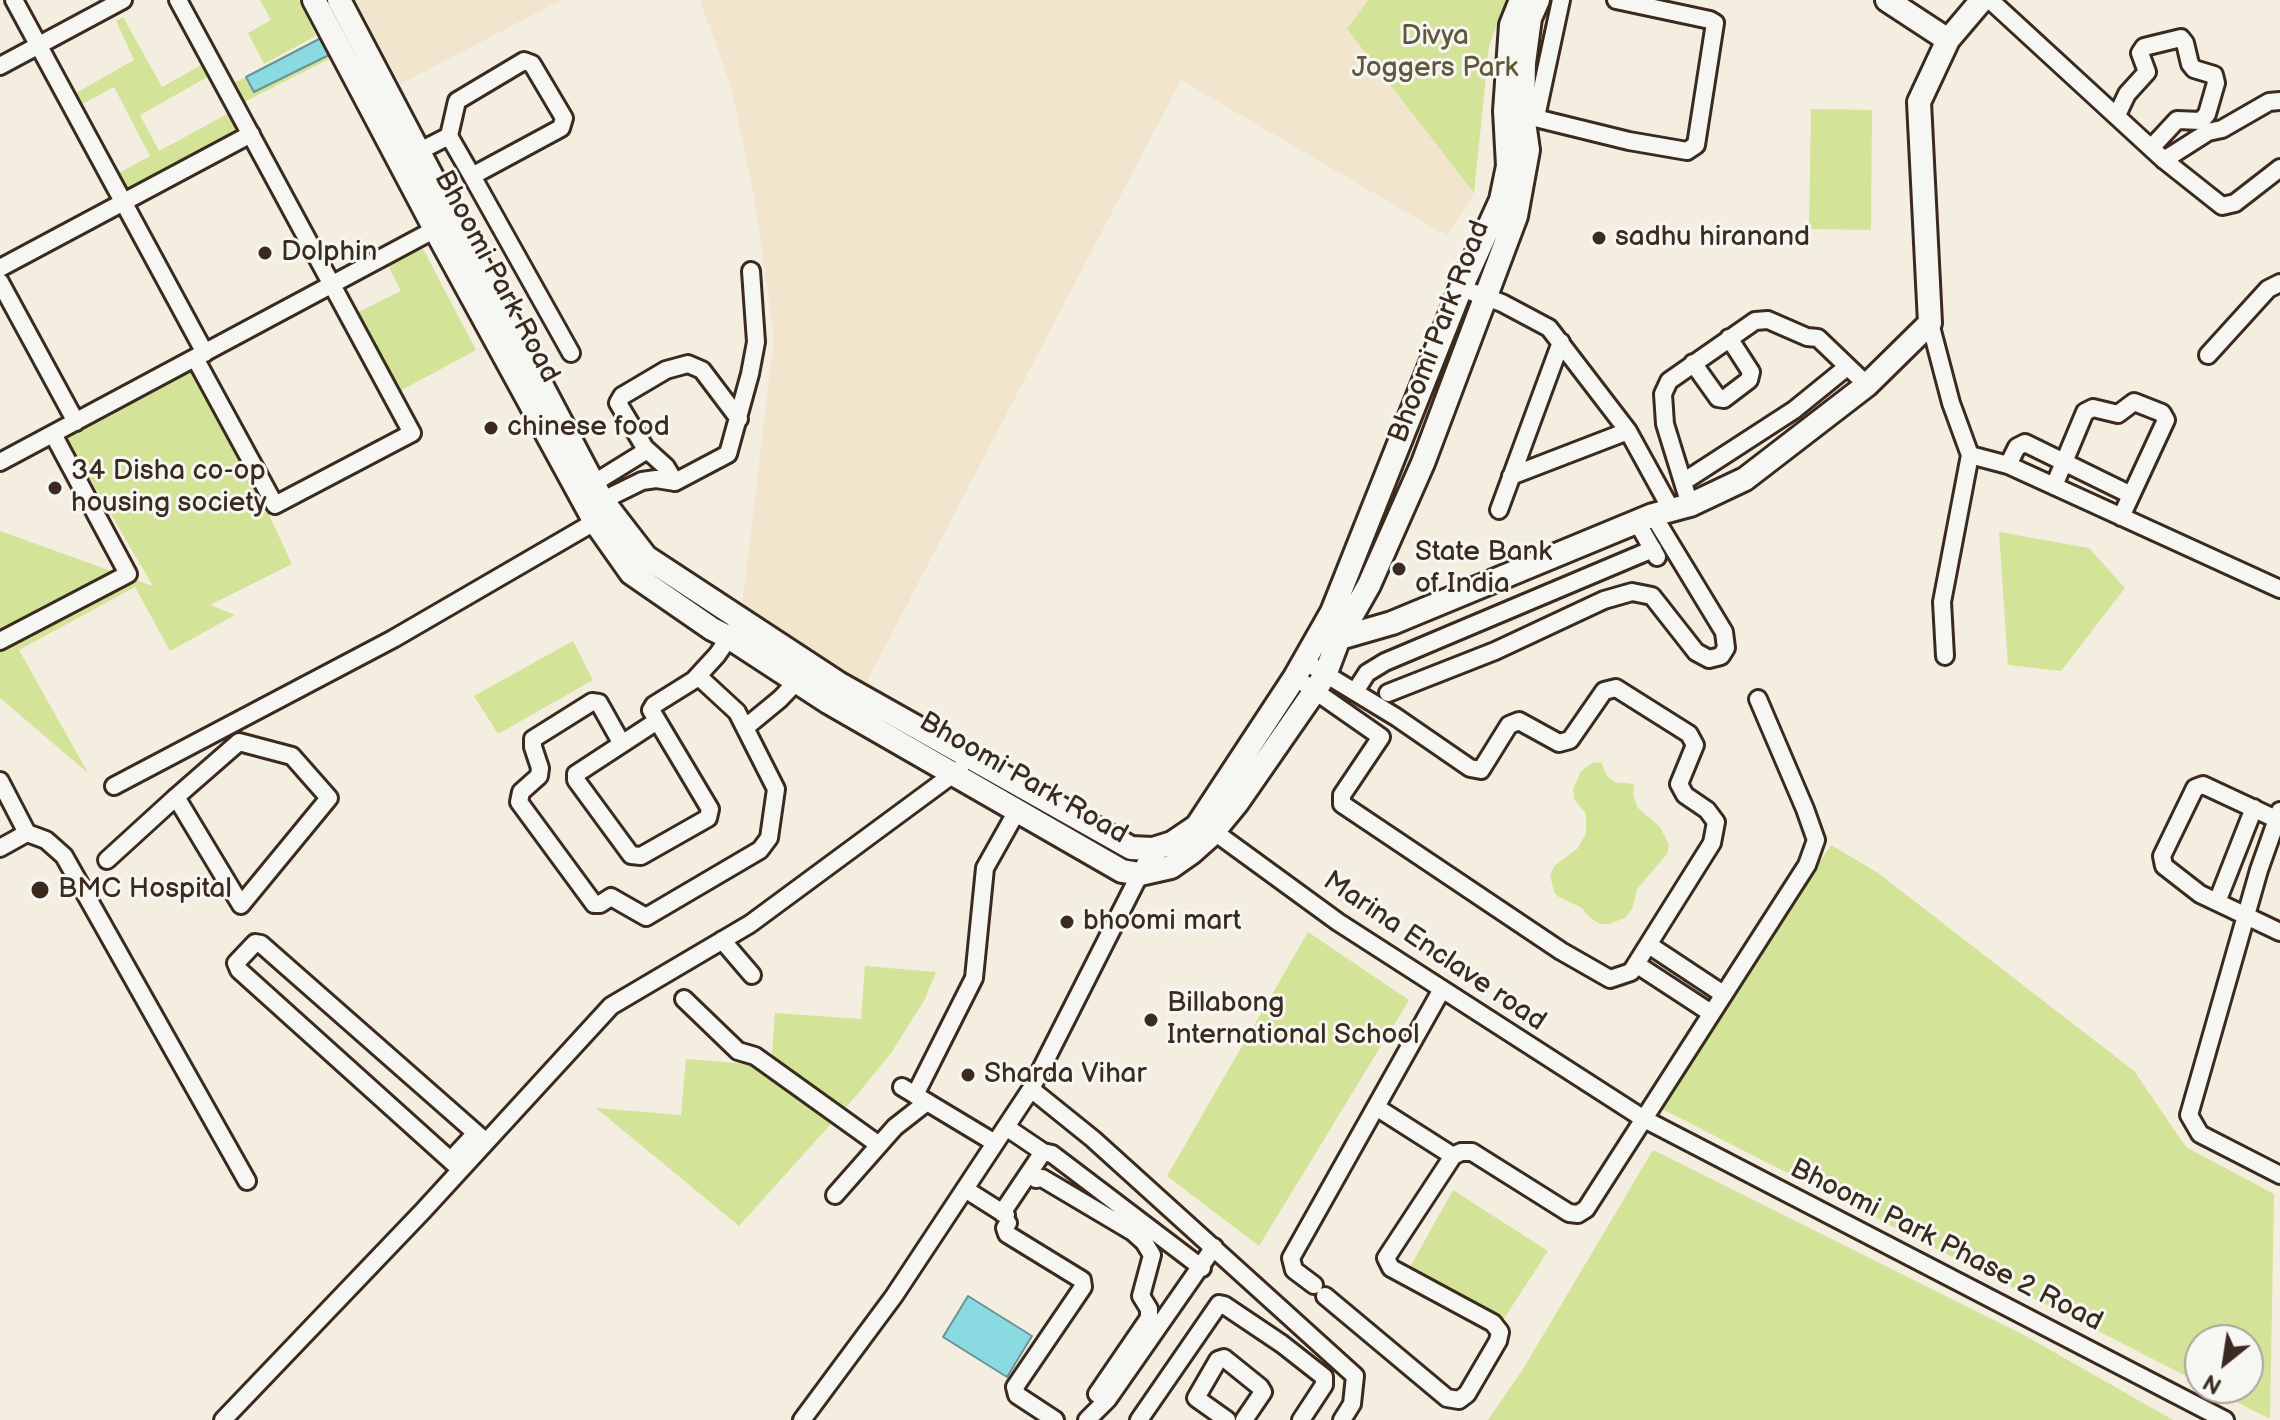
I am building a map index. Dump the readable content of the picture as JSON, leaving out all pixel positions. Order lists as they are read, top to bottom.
{
  "streets": {
    "main road": ["Bhoomi Park Road"],
    "street": ["Marina Enclave road", "Bhoomi Park Phase 2 Road"]
  },
  "crossings": [
    ["Bhoomi Park Road", "Marina Enclave road"],
    ["Marina Enclave road", "Bhoomi Park Phase 2 Road"]
  ],
  "parks": ["Divya Joggers Park"],
  "places": [
    "sadhu hiranand",
    "Dolphin",
    "chinese food",
    "34 Disha co-op housing society",
    "State Bank of India",
    "BMC Hospital",
    "bhoomi mart",
    "Billabong International School",
    "Sharda Vihar"
  ],
  "north": "bottom left"
}
